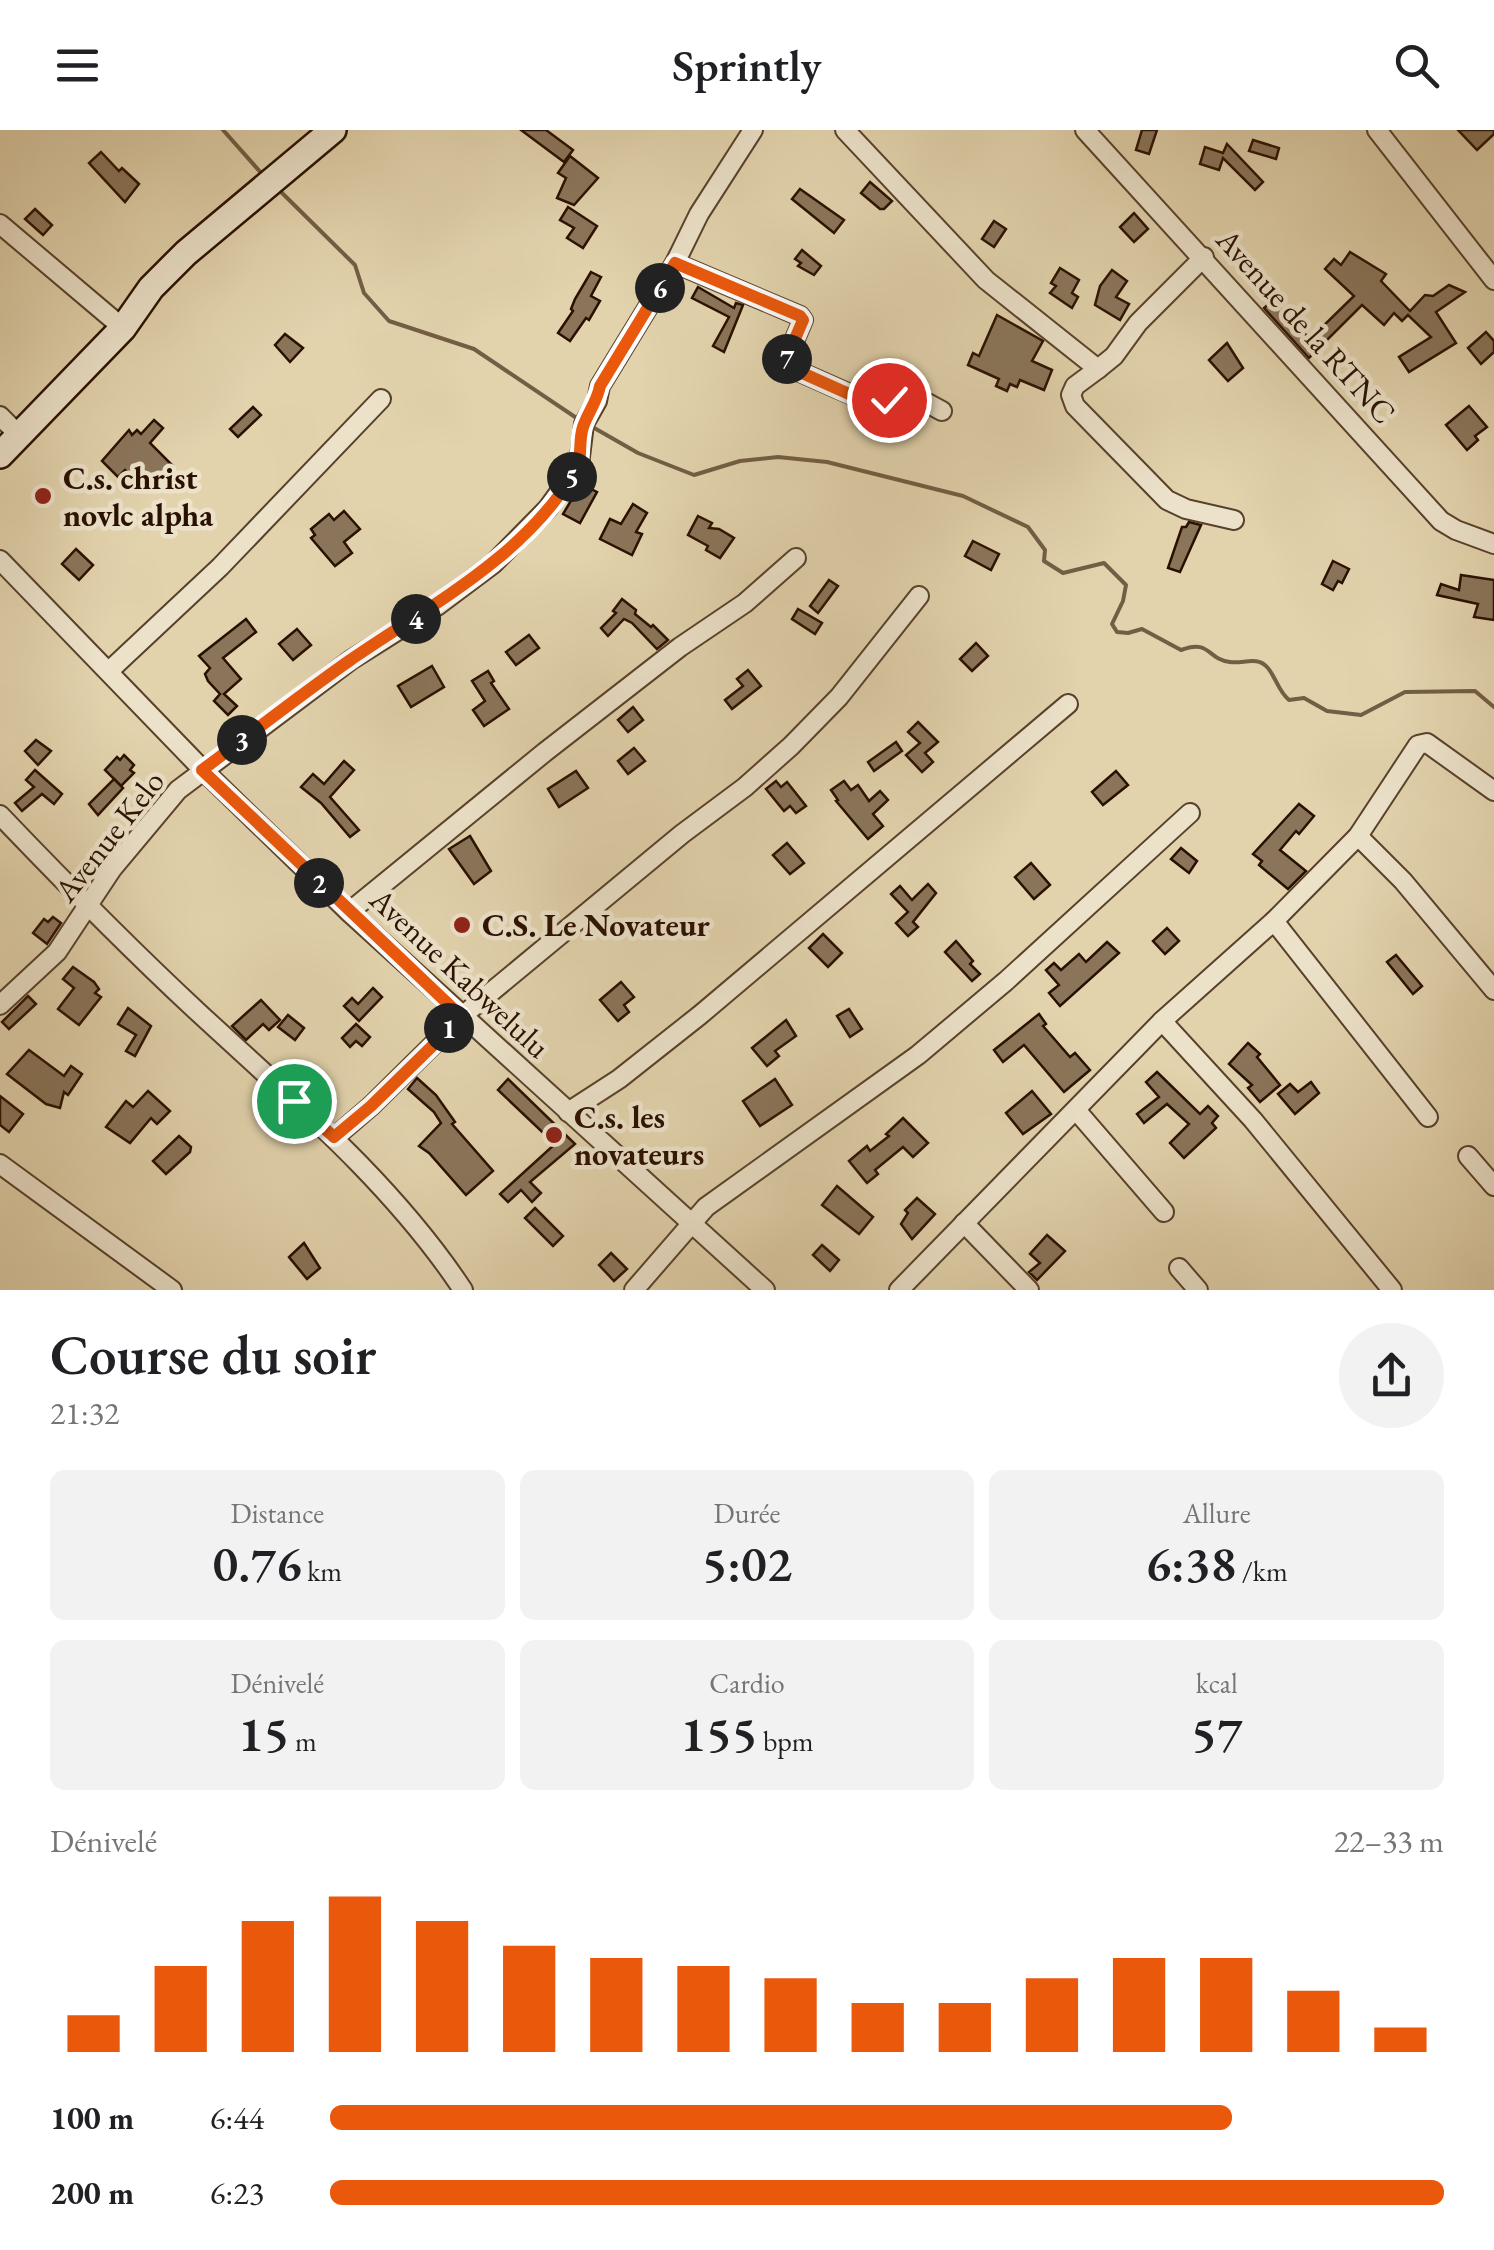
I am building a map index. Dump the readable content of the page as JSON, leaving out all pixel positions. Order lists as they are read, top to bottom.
{
  "streets": {
    "street": ["Avenue de la RTNC", "Avenue Kelo", "Avenue Kabwelulu"]
  },
  "crossings": [
    ["Avenue Kelo", "Avenue Kabwelulu"]
  ],
  "places": ["C.s. christ novlc alpha", "C.S. Le Novateur", "C.s. les novateurs"],
  "page": {
    "header": "Sprintly",
    "pins": [
      "6",
      "7",
      "5",
      "4",
      "3",
      "2",
      "1"
    ],
    "heading": ["Course du soir", "21:32"],
    "stats": [
      ["Distance", "0.76 km"],
      ["Durée", "5:02"],
      ["Allure", "6:38 /km"],
      ["Dénivelé", "15 m"],
      ["Cardio", "155 bpm"],
      ["kcal", "57"]
    ],
    "chart": ["Dénivelé", "22–33 m"],
    "list": [
      {
        "name": "100 m",
        "note": "6:44"
      },
      {
        "name": "200 m",
        "note": "6:23"
      }
    ]
  }
}
